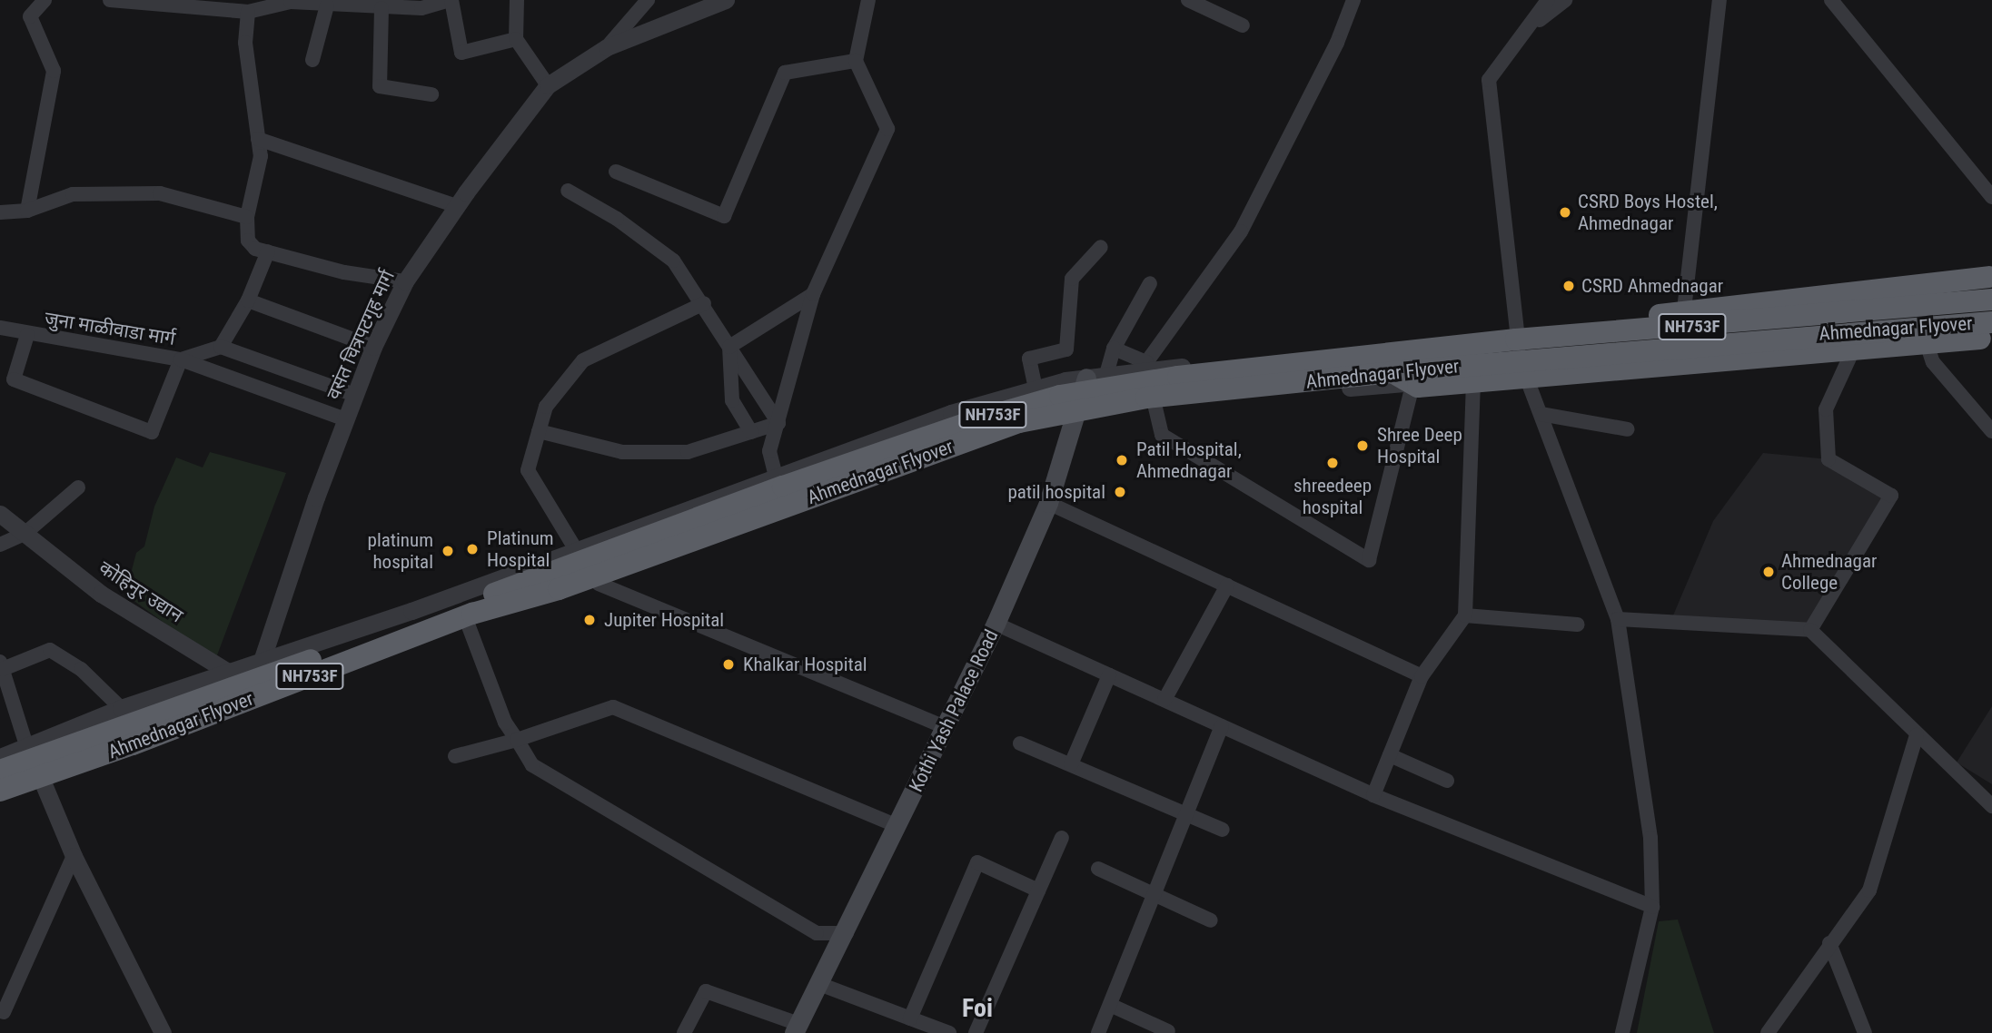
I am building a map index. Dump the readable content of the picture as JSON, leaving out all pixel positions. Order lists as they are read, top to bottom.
{
  "streets": {
    "highway": ["NH753F", "Ahmednagar Flyover"],
    "main road": ["Kothi Yash Palace Road"],
    "street": ["जुना माळीवाडा मार्ग", "वसंत चित्रपटगृह मार्ग", "कोहिनुर उद्यान"]
  },
  "districts": ["Foi"],
  "places": [
    "CSRD Boys Hostel, Ahmednagar",
    "CSRD Ahmednagar",
    "Shree Deep Hospital",
    "Patil Hospital, Ahmednagar",
    "shreedeep hospital",
    "patil hospital",
    "Platinum Hospital",
    "platinum hospital",
    "Ahmednagar College",
    "Jupiter Hospital",
    "Khalkar Hospital"
  ]
}
